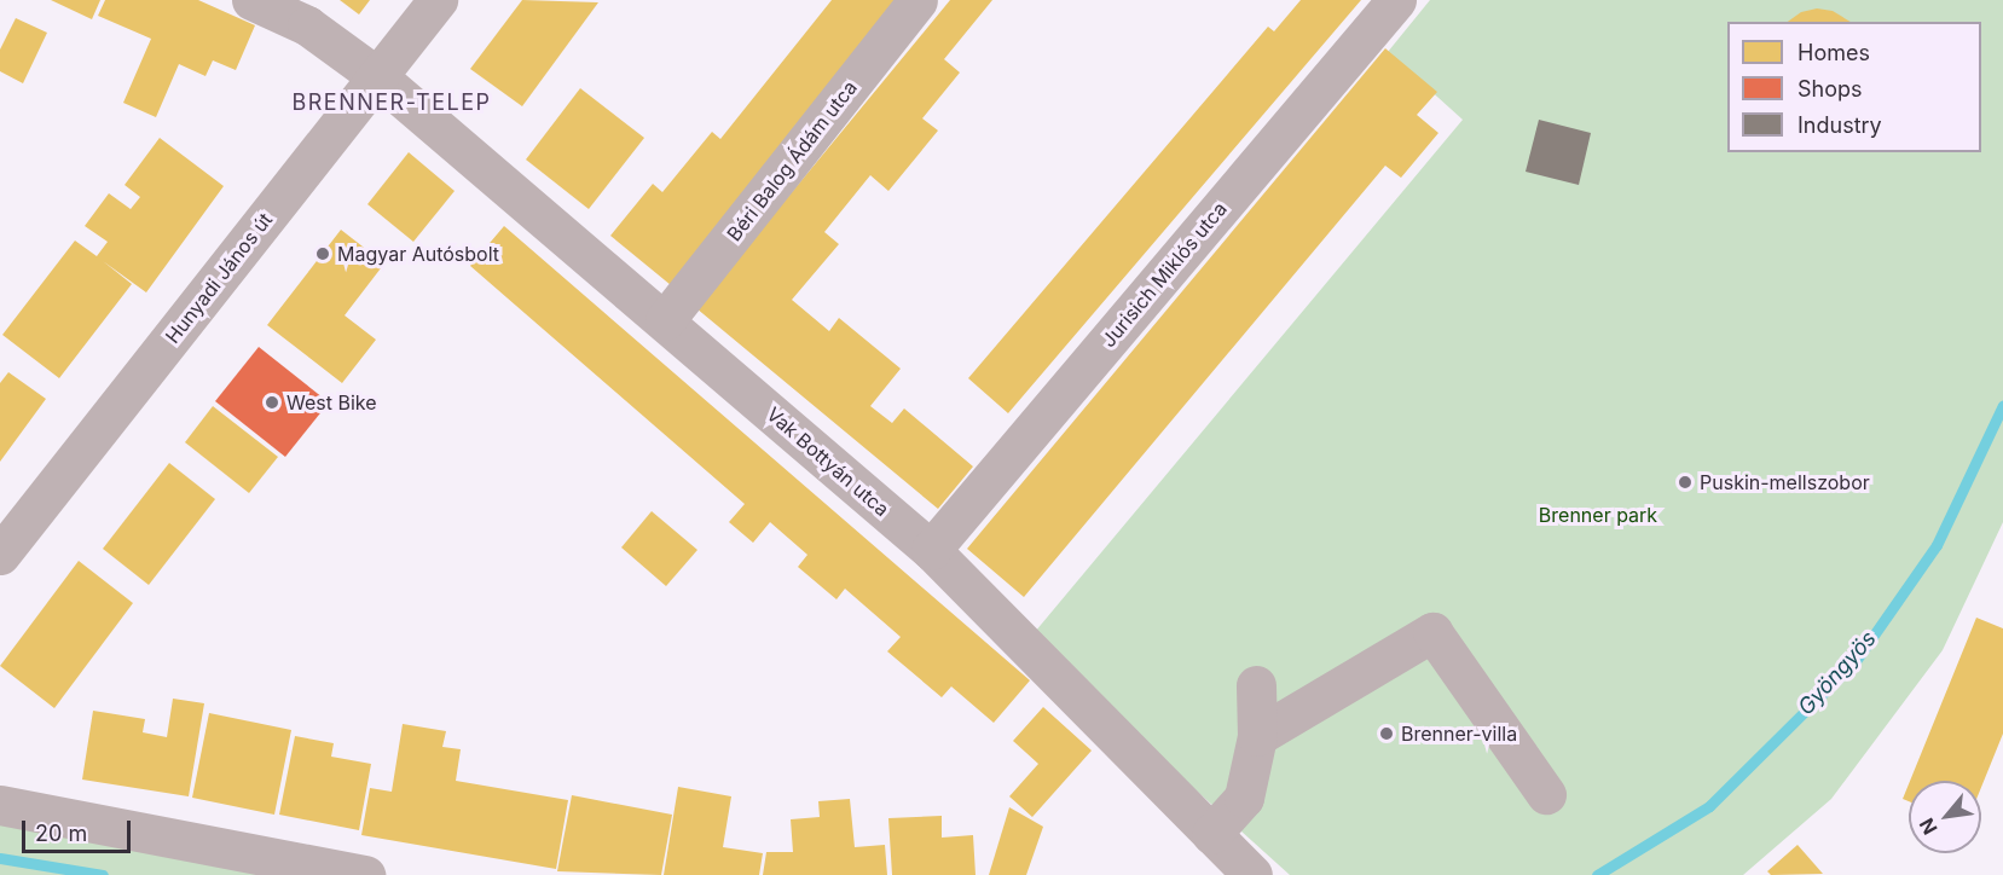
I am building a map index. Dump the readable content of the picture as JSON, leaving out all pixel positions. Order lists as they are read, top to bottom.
{
  "streets": {
    "street": [
      "Béri Balog Ádám utca",
      "Jurisich Miklós utca",
      "Hunyadi János út",
      "Vak Bottyán utca"
    ]
  },
  "crossings": [
    ["Béri Balog Ádám utca", "Vak Bottyán utca"],
    ["Jurisich Miklós utca", "Vak Bottyán utca"],
    ["Hunyadi János út", "Vak Bottyán utca"]
  ],
  "districts": ["BRENNER-TELEP"],
  "water": ["Gyöngyös"],
  "parks": ["Brenner park"],
  "places": [
    "Magyar Autósbolt",
    "West Bike",
    "Puskin-mellszobor",
    "Brenner-villa"
  ],
  "legend": ["Homes", "Shops", "Industry"],
  "scale_bar": "20 m",
  "north": "bottom left"
}
